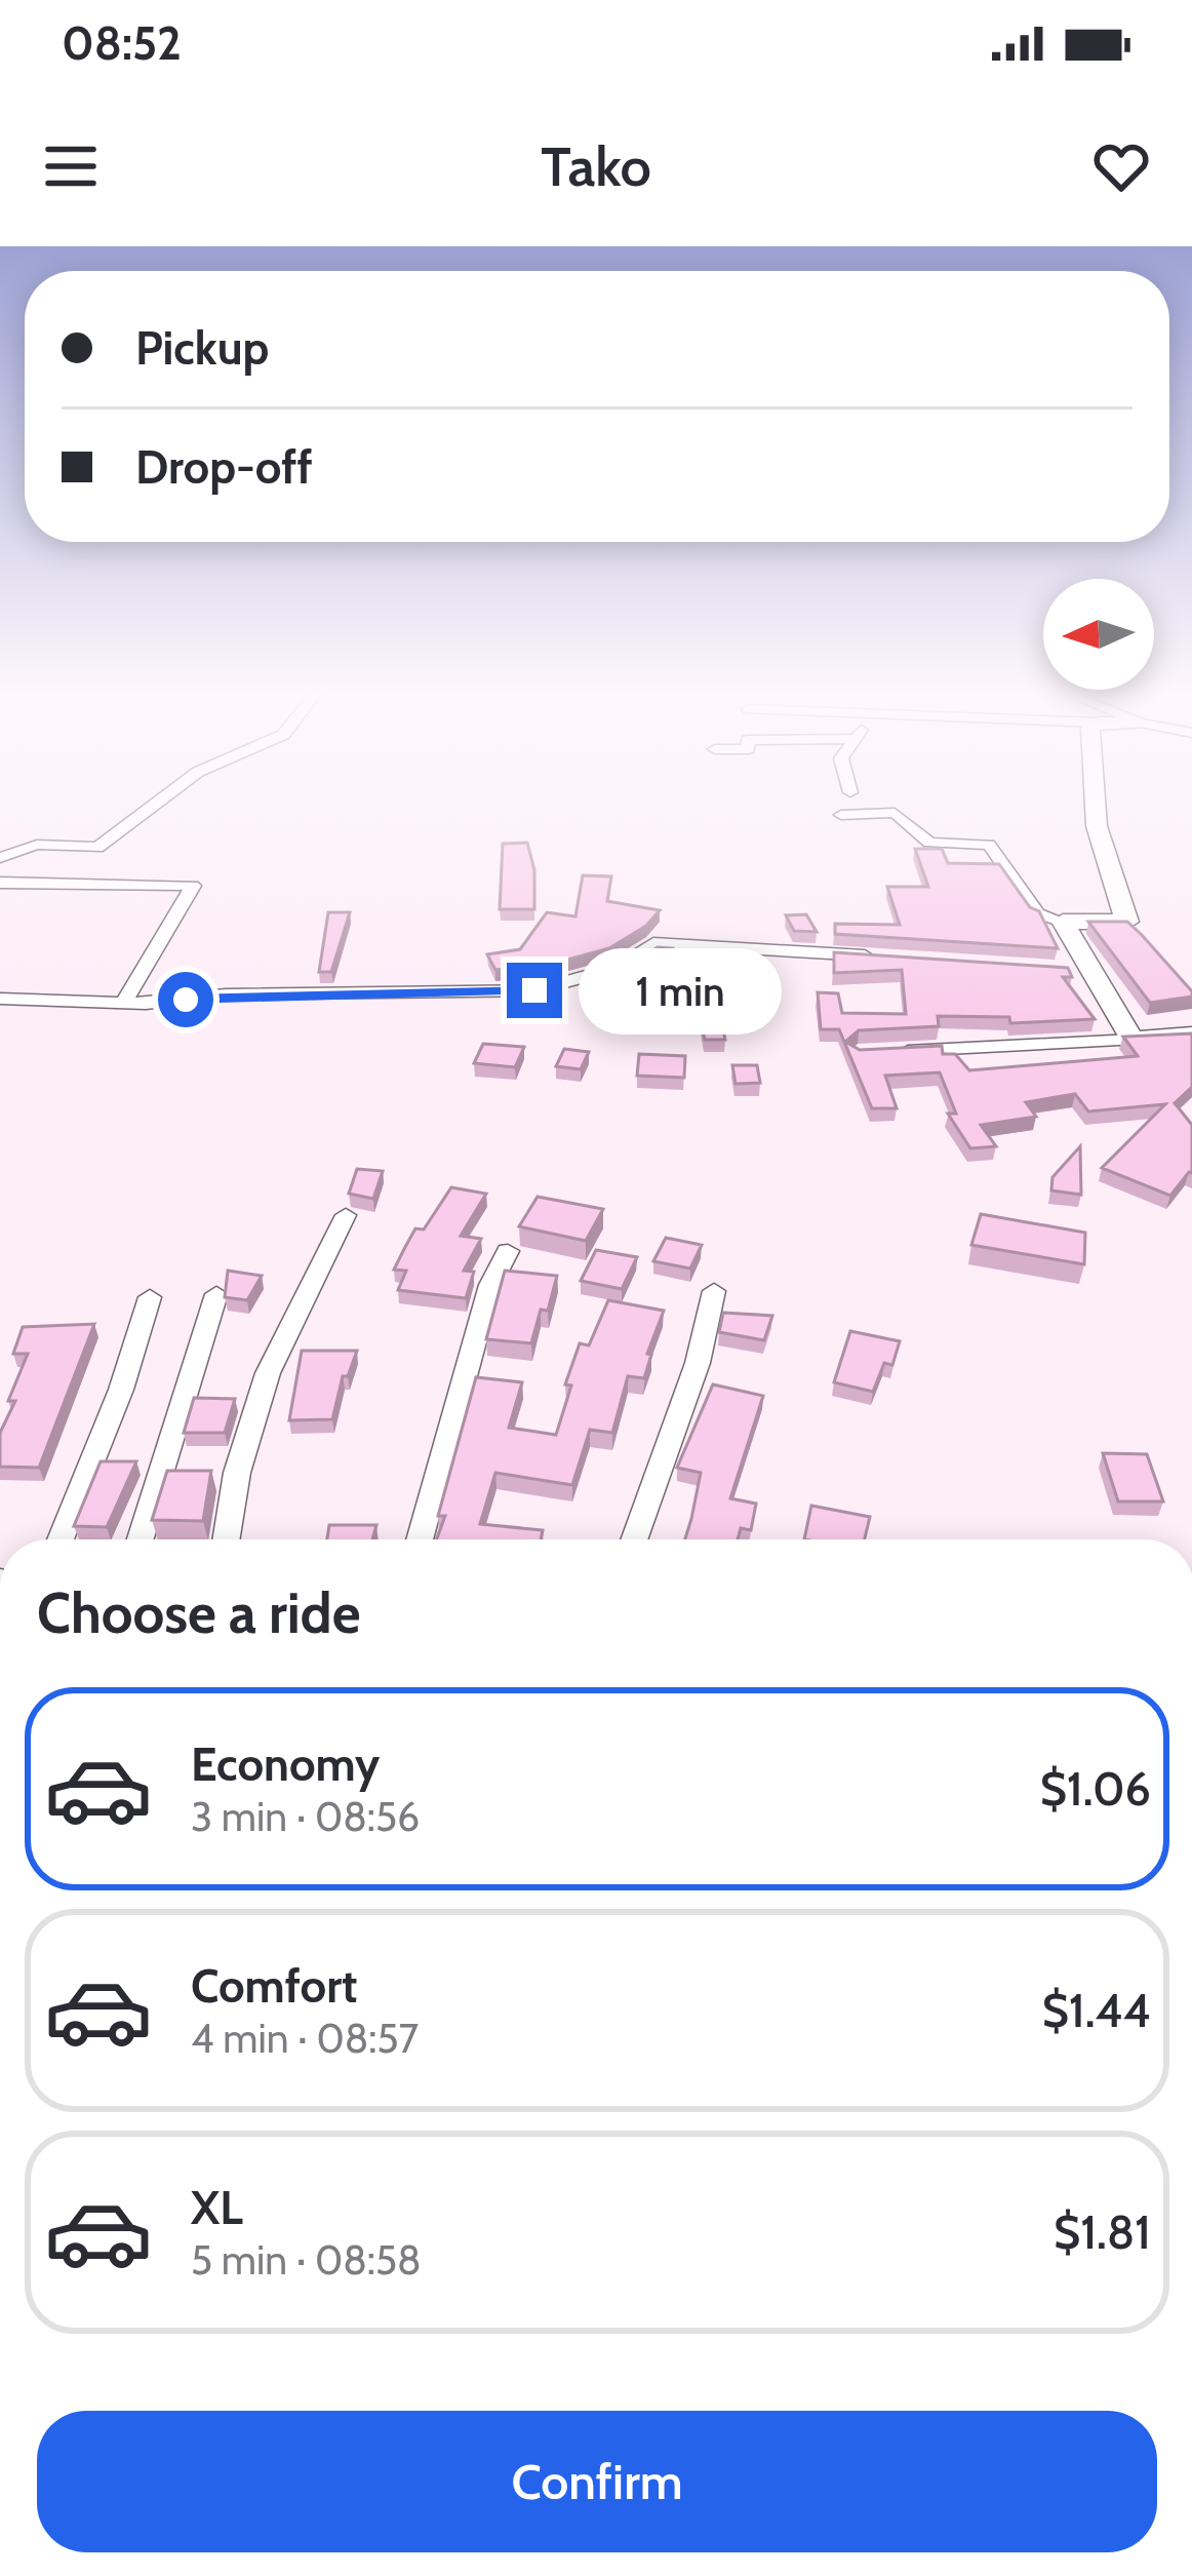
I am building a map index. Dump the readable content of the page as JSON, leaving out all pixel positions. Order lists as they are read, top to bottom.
{
  "north": "left",
  "page": {
    "status": "08:52",
    "header": "Tako",
    "banner": ["Pickup", "Drop-off"],
    "bubble": "1 min",
    "heading": "Choose a ride",
    "list": [
      {
        "name": "Economy",
        "note": "3 min · 08:56",
        "value": "$1.06"
      },
      {
        "name": "Comfort",
        "note": "4 min · 08:57",
        "value": "$1.44"
      },
      {
        "name": "XL",
        "note": "5 min · 08:58",
        "value": "$1.81"
      }
    ],
    "buttons": "Confirm"
  }
}
